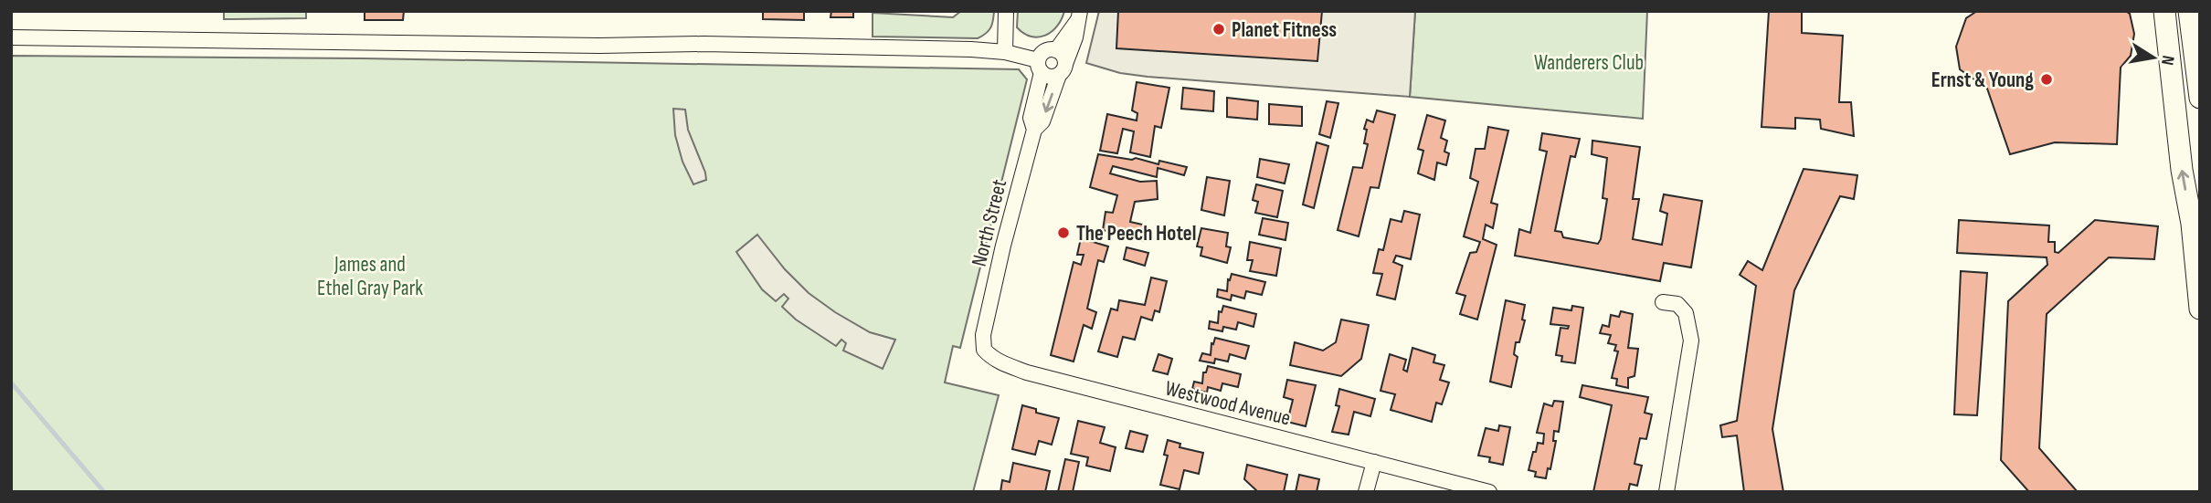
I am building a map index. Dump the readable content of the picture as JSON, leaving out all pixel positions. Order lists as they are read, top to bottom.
{
  "streets": {
    "street": ["North Street", "Westwood Avenue"]
  },
  "crossings": [
    ["North Street", "Westwood Avenue"]
  ],
  "parks": ["Wanderers Club", "James and Ethel Gray Park"],
  "places": ["Planet Fitness", "Ernst & Young", "The Peech Hotel"],
  "north": "right"
}
